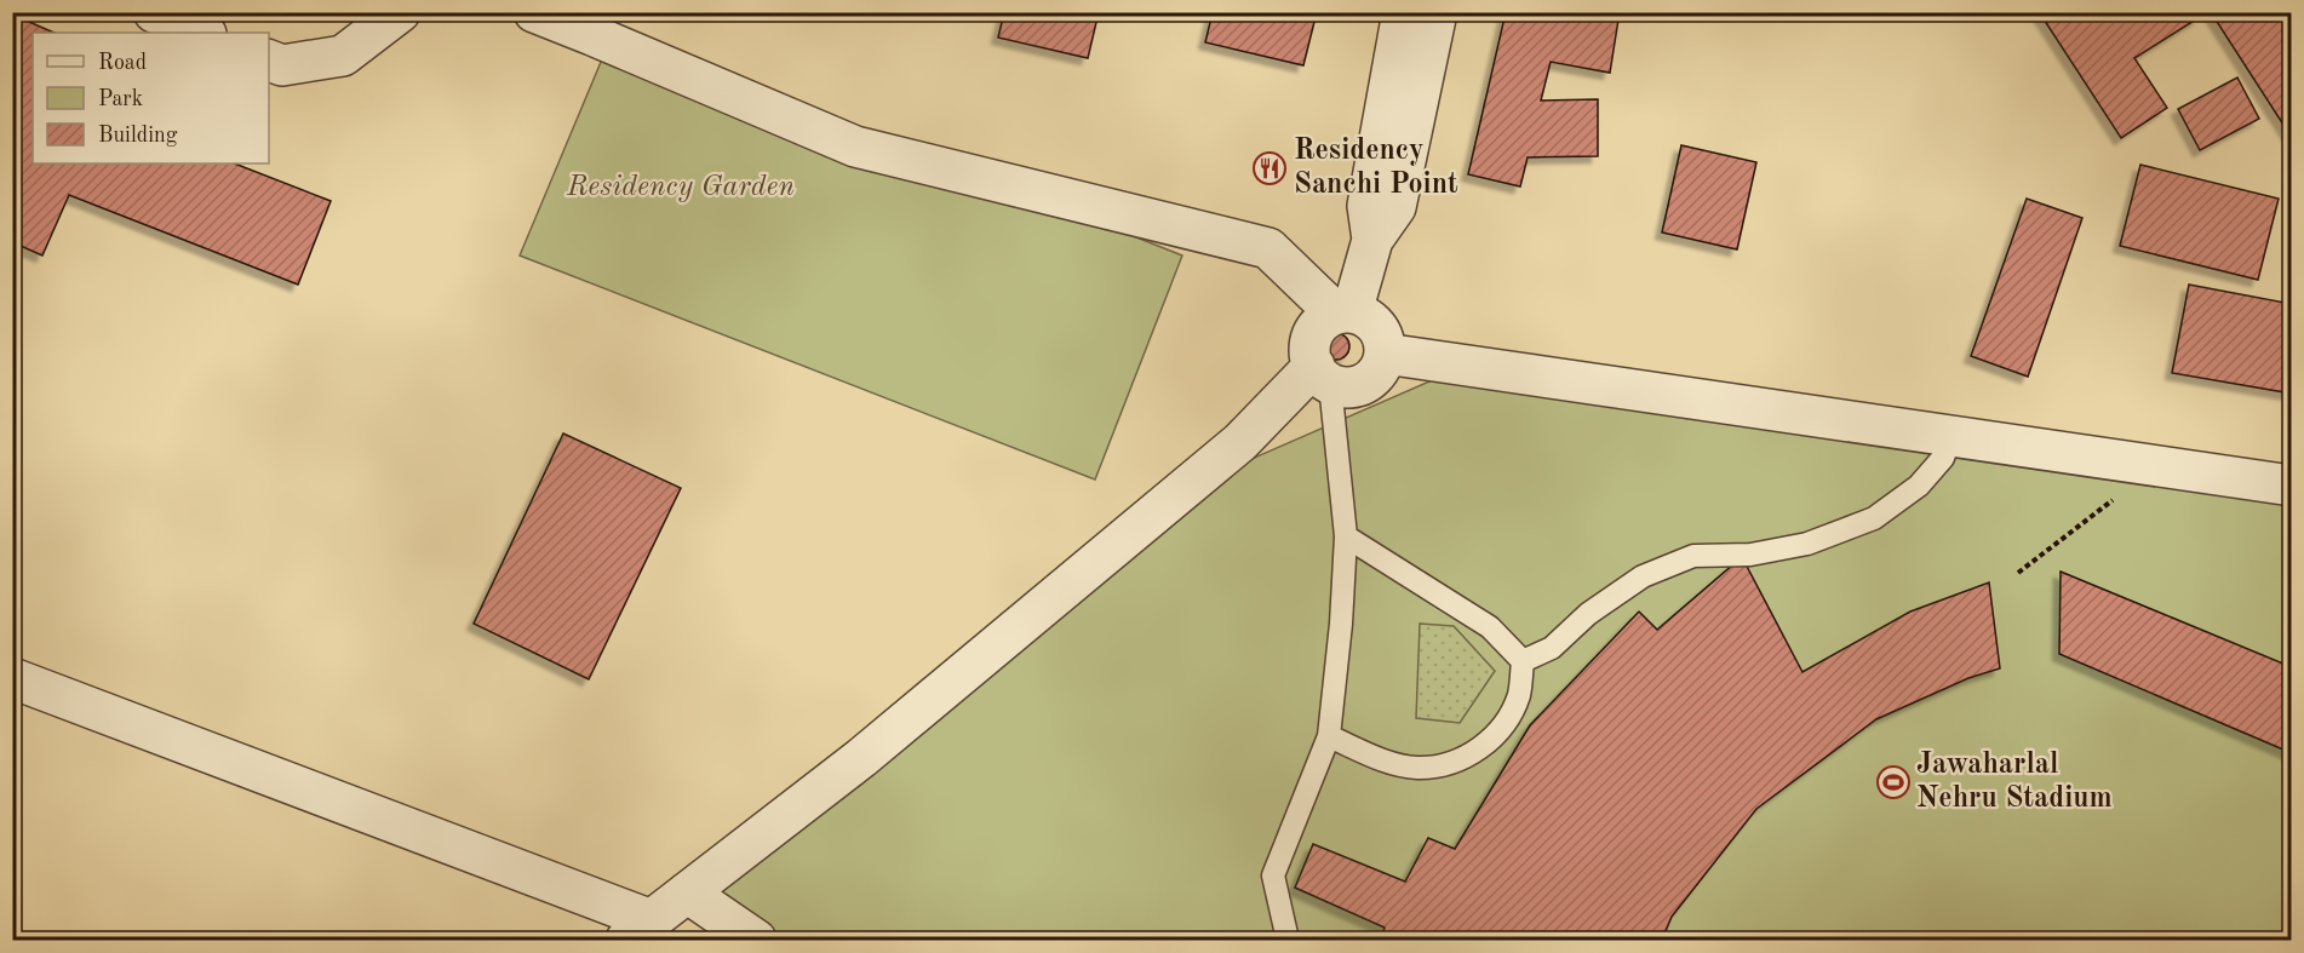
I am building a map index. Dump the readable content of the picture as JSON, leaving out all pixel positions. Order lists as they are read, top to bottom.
{
  "parks": ["Residency Garden"],
  "places": {
    "restaurant": ["Residency Sanchi Point"],
    "sports": ["Jawaharlal Nehru Stadium"]
  },
  "legend": ["Road", "Park", "Building"]
}
